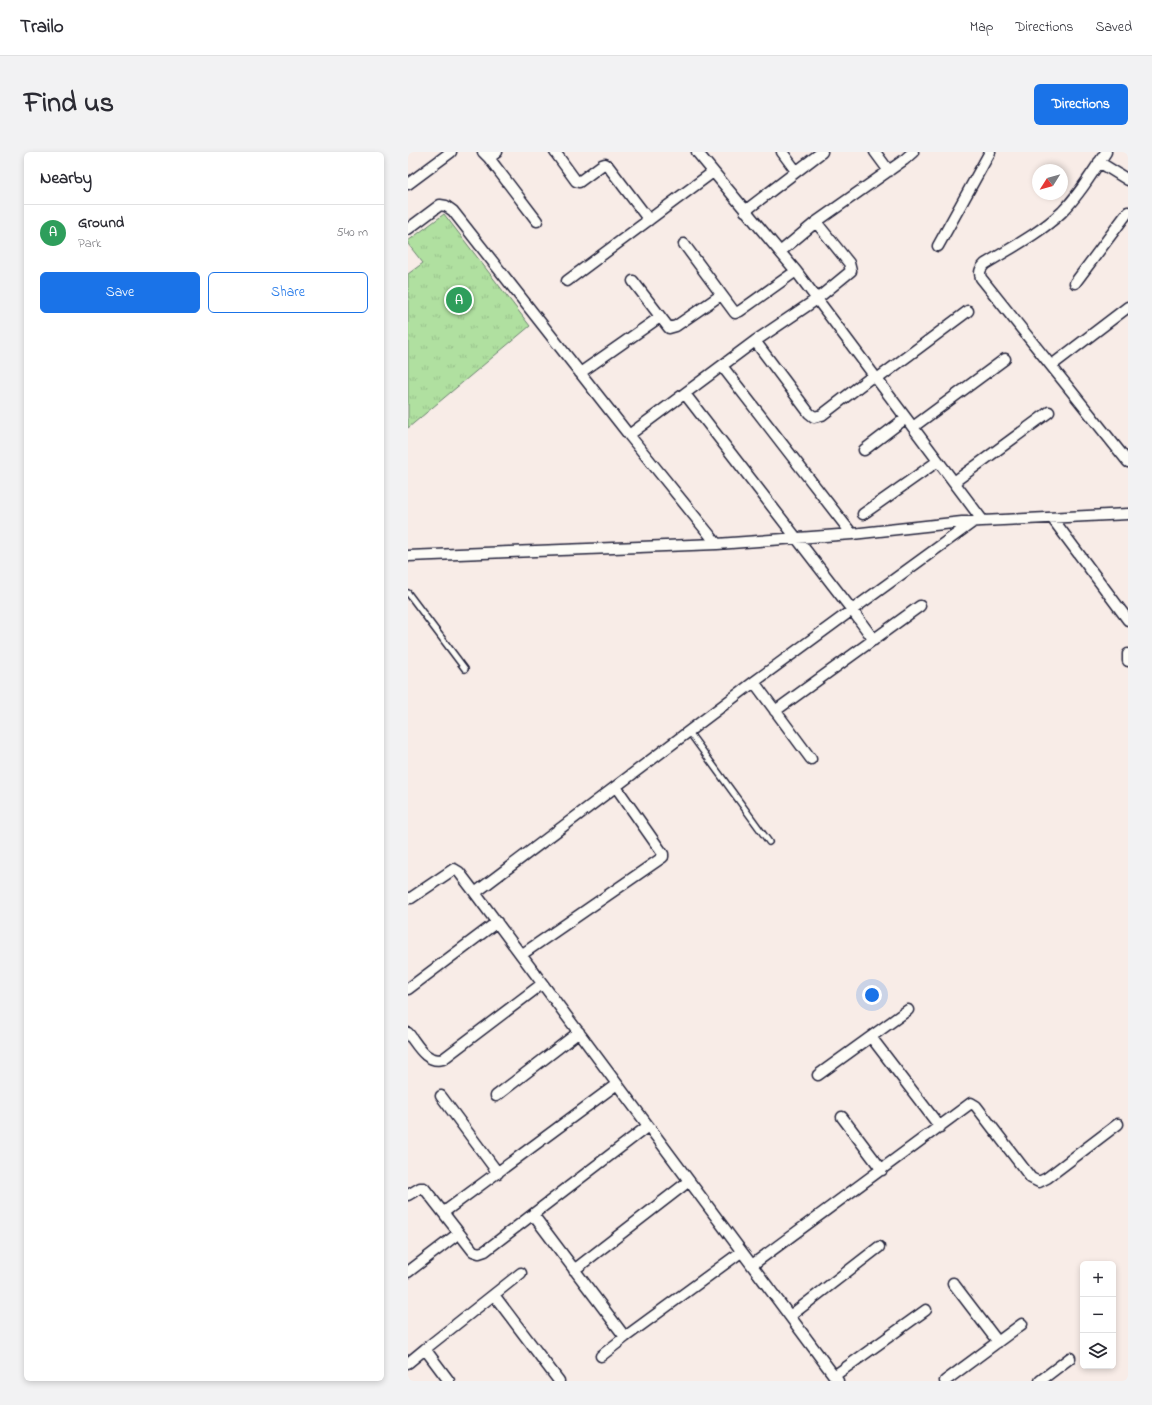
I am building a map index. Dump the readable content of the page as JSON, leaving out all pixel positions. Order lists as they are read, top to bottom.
{
  "north": "bottom left",
  "page": {
    "header": "Trailo",
    "nav": ["Map", "Directions", "Saved"],
    "title": "Find us",
    "buttons": [
      "Directions",
      ["Save", "Share"]
    ],
    "heading": "Nearby",
    "list": [
      {
        "mark": "A",
        "name": "Ground",
        "note": "Park",
        "value": "540 m"
      }
    ],
    "pins": "A",
    "map_buttons": ["+", "−"]
  }
}
